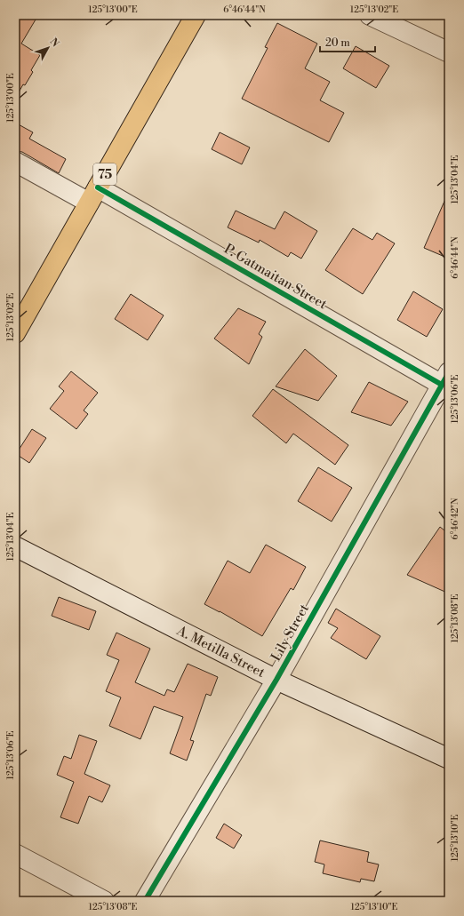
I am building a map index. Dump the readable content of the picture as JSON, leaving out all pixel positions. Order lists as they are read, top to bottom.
{
  "streets": {
    "highway": ["75"],
    "street": ["P. Gatmaitan Street", "Lily Street", "A. Metilla Street"]
  },
  "crossings": [
    ["75", "P. Gatmaitan Street"],
    ["P. Gatmaitan Street", "Lily Street"],
    ["Lily Street", "A. Metilla Street"]
  ],
  "scale_bar": "20 m",
  "north": "top right",
  "coordinates": [
    "125°13'00\"E",
    "6°46'44\"N",
    "125°13'02\"E",
    "125°13'04\"E",
    "125°13'06\"E",
    "6°46'42\"N",
    "125°13'08\"E",
    "125°13'10\"E"
  ]
}
